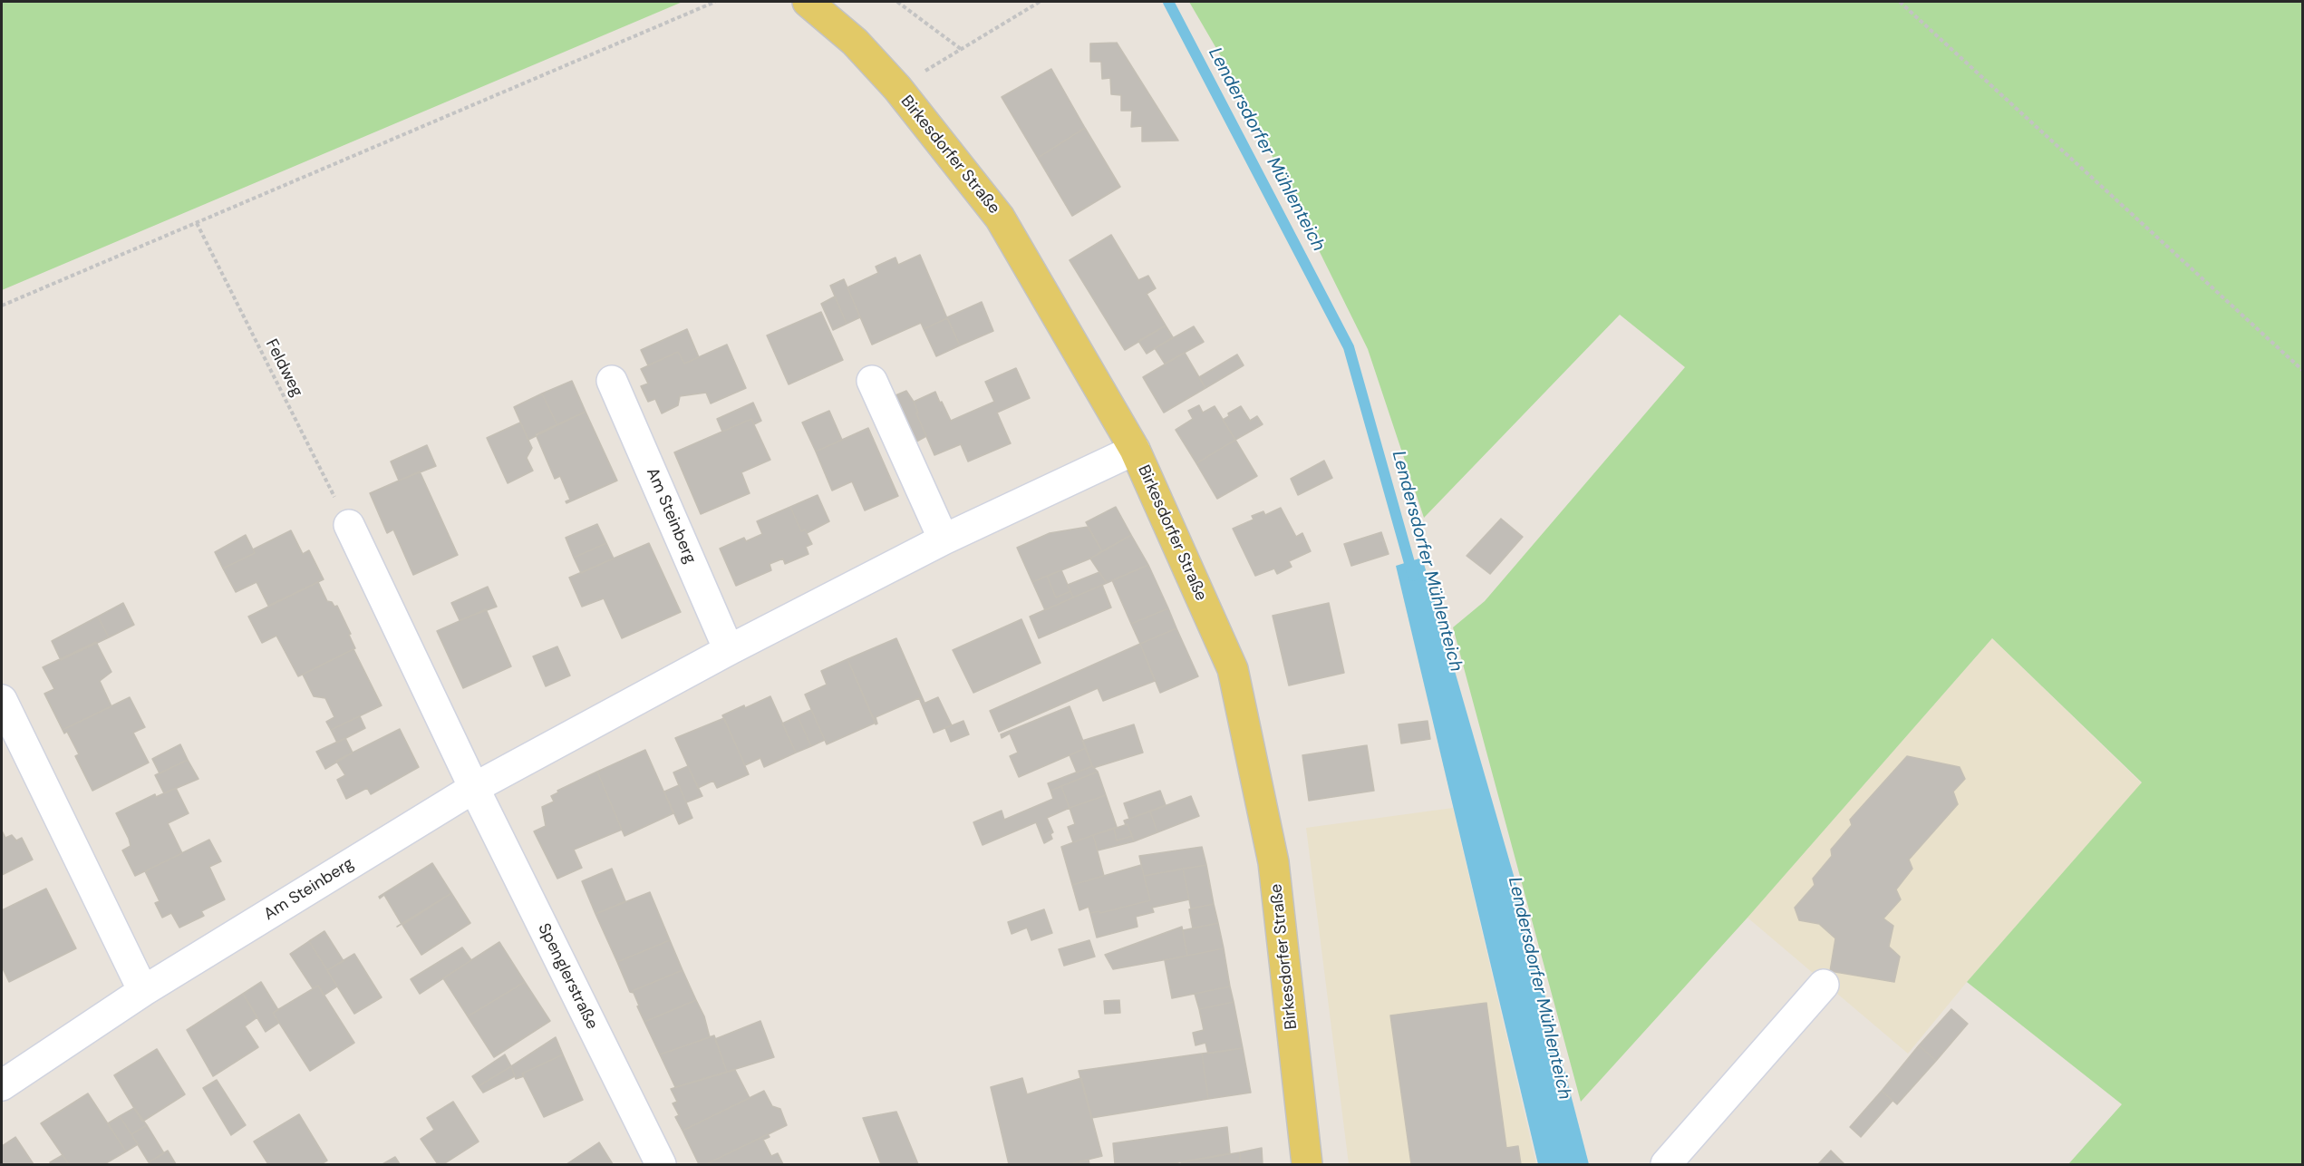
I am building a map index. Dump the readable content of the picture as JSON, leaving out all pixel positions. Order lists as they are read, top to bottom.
{
  "streets": {
    "main road": ["Birkesdorfer Straße"],
    "street": ["Am Steinberg", "Spenglerstraße"],
    "path": ["Feldweg"]
  },
  "crossings": [
    ["Birkesdorfer Straße", "Am Steinberg"],
    ["Am Steinberg", "Spenglerstraße"]
  ],
  "water": ["Lendersdorfer Mühlenteich"]
}
